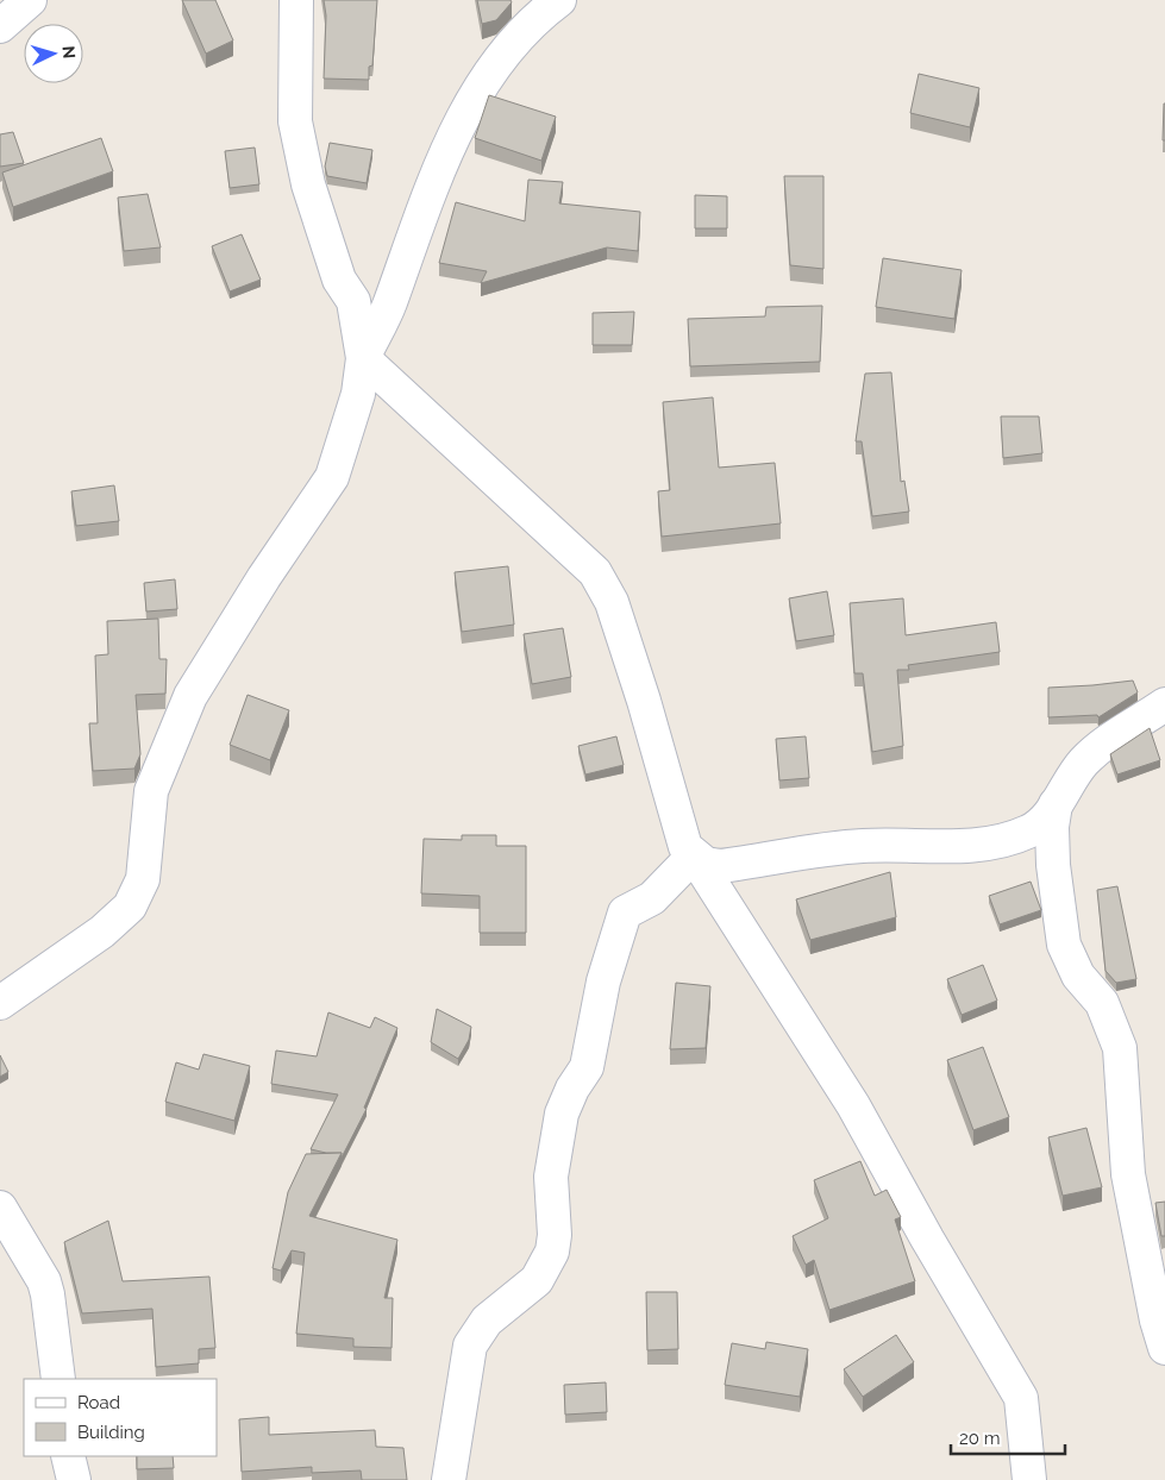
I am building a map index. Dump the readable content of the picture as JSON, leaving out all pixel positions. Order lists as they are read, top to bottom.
{
  "legend": ["Road", "Building"],
  "scale_bar": "20 m",
  "north": "right"
}
